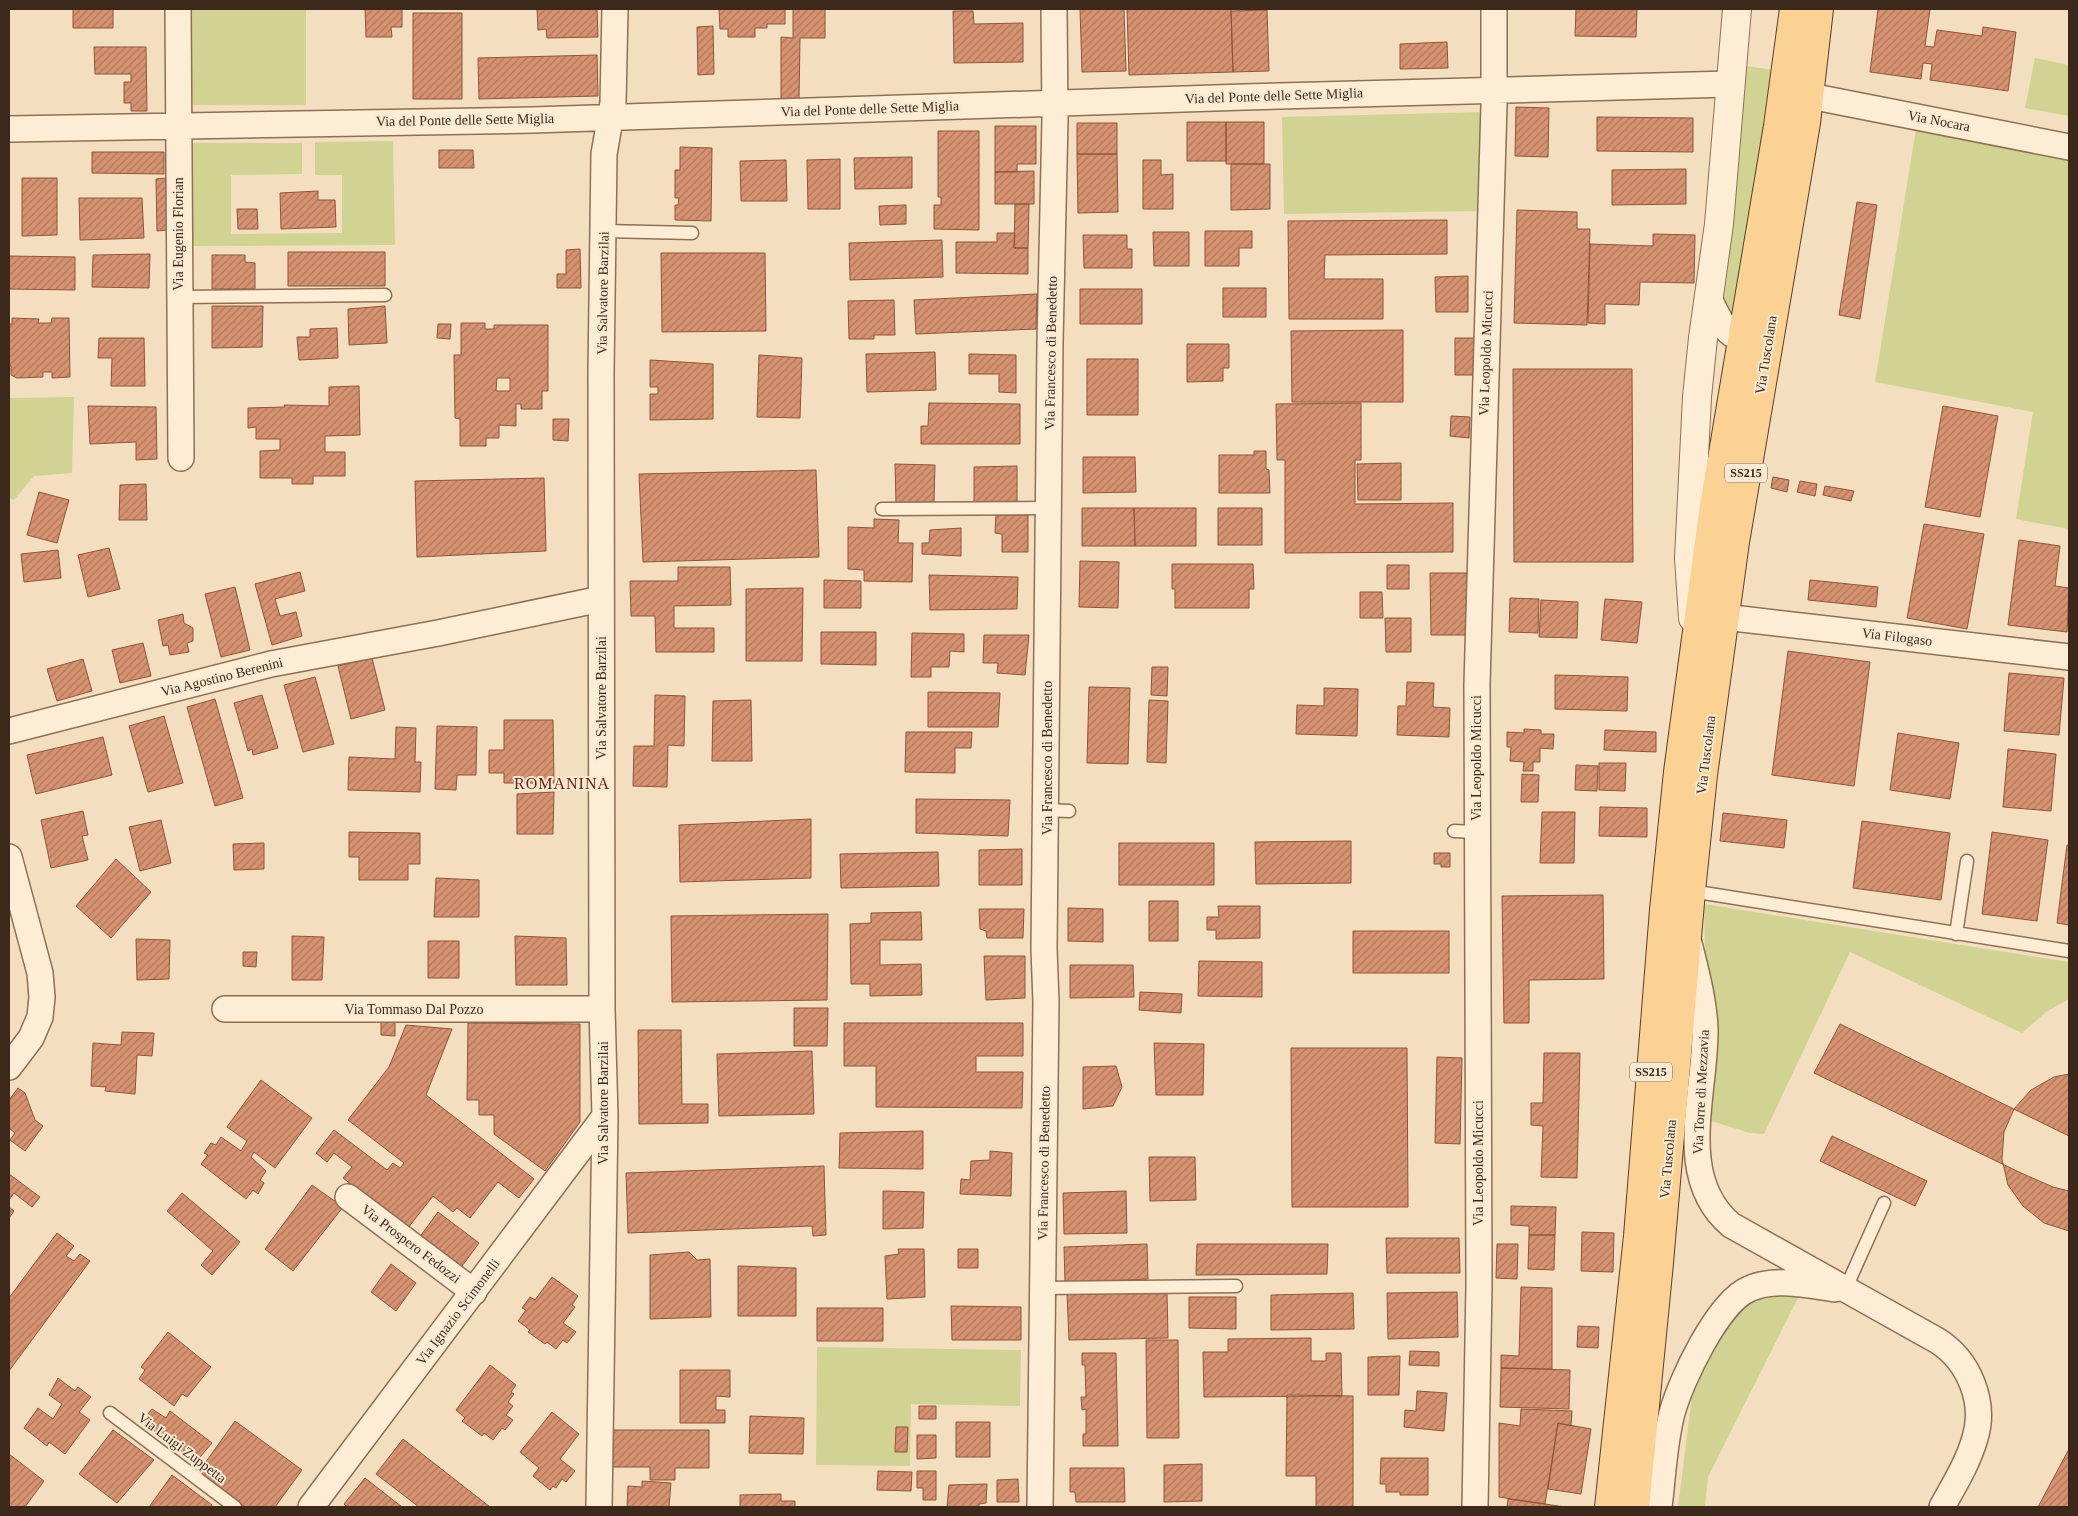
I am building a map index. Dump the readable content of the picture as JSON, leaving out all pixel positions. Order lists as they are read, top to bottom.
{
  "streets": {
    "main road": ["Via Tuscolana", "SS215"],
    "street": [
      "Via del Ponte delle Sette Miglia",
      "Via Nocara",
      "Via Eugenio Florian",
      "Via Salvatore Barzilai",
      "Via Francesco di Benedetto",
      "Via Leopoldo Micucci",
      "Via Filogaso",
      "Via Agostino Berenini",
      "Via Tommaso Dal Pozzo",
      "Via Torre di Mezzavia",
      "Via Prospero Fedozzi",
      "Via Ignazio Scimonelli"
    ],
    "lane": ["Via Luigi Zuppetta"]
  },
  "crossings": [
    ["Via del Ponte delle Sette Miglia", "Via Eugenio Florian"],
    ["Via del Ponte delle Sette Miglia", "Via Salvatore Barzilai"],
    ["Via del Ponte delle Sette Miglia", "Via Francesco di Benedetto"],
    ["Via del Ponte delle Sette Miglia", "Via Leopoldo Micucci"],
    ["Via del Ponte delle Sette Miglia", "Via Tuscolana"],
    ["Via Nocara", "Via Tuscolana"],
    ["Via Salvatore Barzilai", "Via Agostino Berenini"],
    ["Via Salvatore Barzilai", "Via Tommaso Dal Pozzo"],
    ["Via Salvatore Barzilai", "Via Ignazio Scimonelli"],
    ["Via Tuscolana", "Via Filogaso"],
    ["Via Tuscolana", "Via Torre di Mezzavia"],
    ["Via Prospero Fedozzi", "Via Ignazio Scimonelli"]
  ],
  "districts": ["ROMANINA"]
}
